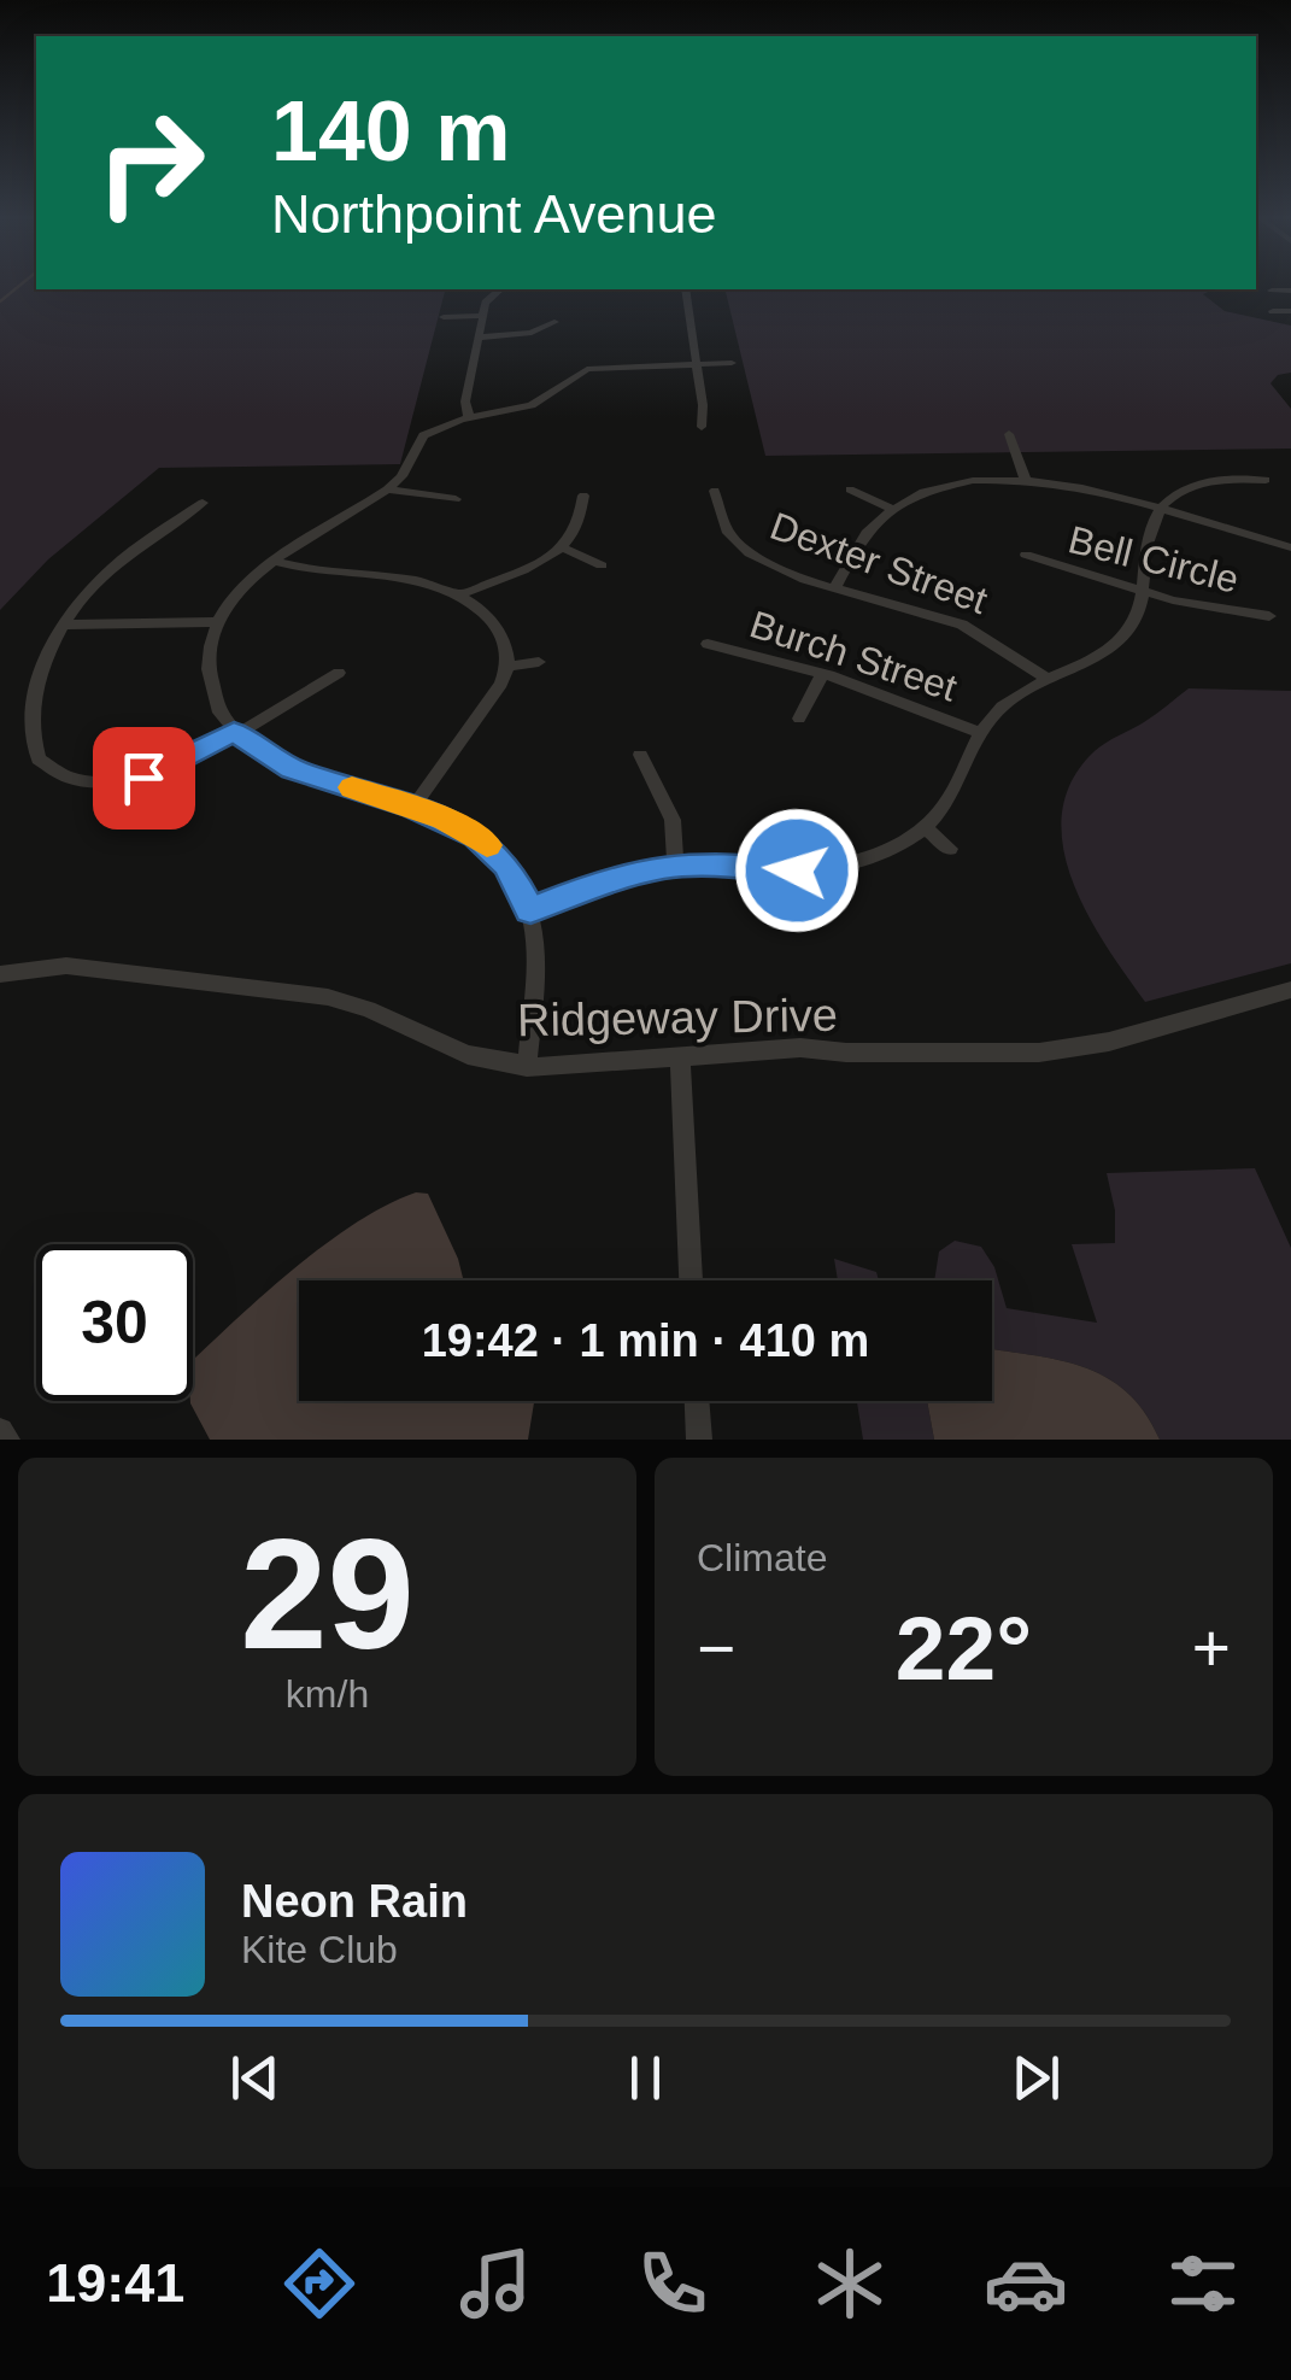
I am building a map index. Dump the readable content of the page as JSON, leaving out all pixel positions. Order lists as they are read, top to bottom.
{
  "streets": {
    "street": [
      "Bell Circle",
      "Dexter Street",
      "Burch Street",
      "Ridgeway Drive"
    ]
  },
  "page": {
    "turn": ["140 m", "Northpoint Avenue"],
    "limit": "30",
    "trip": "19:42 · 1 min · 410 m",
    "tile": [
      ["29", "km/h"],
      "Climate"
    ],
    "heat": ["−", "22°", "+"],
    "song": ["Neon Rain", "Kite Club"],
    "tabs": "19:41"
  }
}
